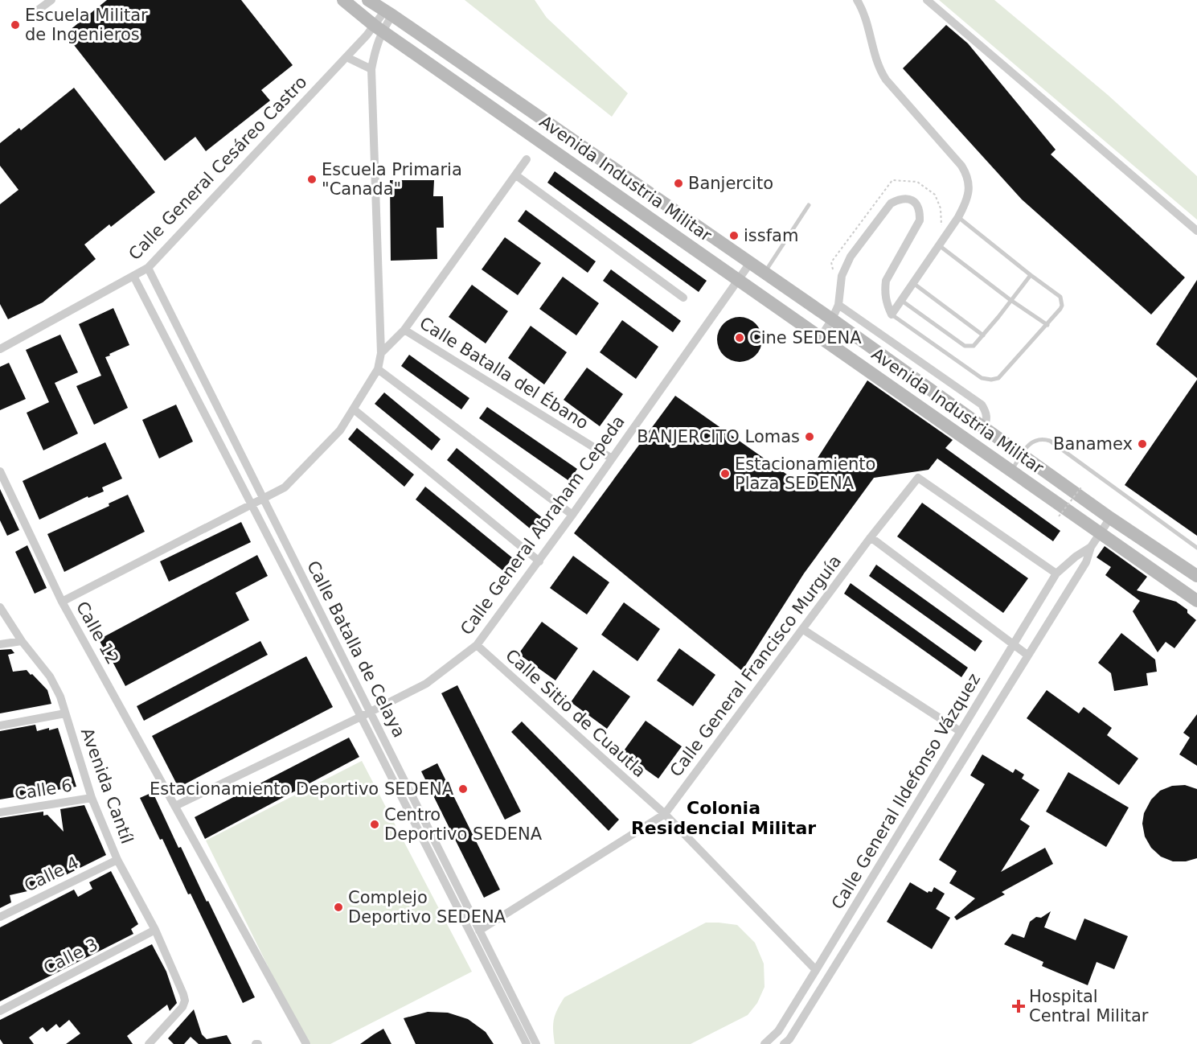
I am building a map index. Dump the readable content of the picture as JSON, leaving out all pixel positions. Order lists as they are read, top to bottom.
{
  "streets": {
    "main road": ["Avenida Industria Militar"],
    "street": [
      "Calle General Cesáreo Castro",
      "Calle Batalla del Ébano",
      "Calle General Abraham Cepeda",
      "Calle 12",
      "Calle Batalla de Celaya",
      "Calle General Francisco Murguía",
      "Calle Sitio de Cuautla",
      "Avenida Cantíl",
      "Calle 6",
      "Calle General Ildefonso Vázquez",
      "Calle 4",
      "Calle 3"
    ]
  },
  "crossings": [
    ["Calle General Cesáreo Castro", "Avenida Industria Militar"],
    ["Calle General Cesáreo Castro", "Calle Batalla de Celaya"],
    ["Avenida Industria Militar", "Calle General Abraham Cepeda"],
    ["Avenida Industria Militar", "Calle General Ildefonso Vázquez"],
    ["Calle Batalla del Ébano", "Calle General Abraham Cepeda"],
    ["Calle General Abraham Cepeda", "Calle 12"],
    ["Calle General Abraham Cepeda", "Calle Batalla de Celaya"],
    ["Calle General Abraham Cepeda", "Calle Sitio de Cuautla"],
    ["Calle Batalla de Celaya", "Calle General Francisco Murguía"],
    ["Calle General Francisco Murguía", "Calle Sitio de Cuautla"],
    ["Calle General Francisco Murguía", "Calle General Ildefonso Vázquez"],
    ["Calle Sitio de Cuautla", "Calle General Ildefonso Vázquez"],
    ["Avenida Cantíl", "Calle 6"],
    ["Avenida Cantíl", "Calle 4"],
    ["Avenida Cantíl", "Calle 3"]
  ],
  "districts": ["Colonia Residencial Militar"],
  "places": {
    "other": [
      "Escuela Militar de Ingenieros",
      "Escuela Primaria \"Canada\"",
      "Banjercito",
      "issfam",
      "Cine SEDENA",
      "BANJERCITO Lomas",
      "Banamex",
      "Estacionamiento Plaza SEDENA",
      "Estacionamiento Deportivo SEDENA",
      "Centro Deportivo SEDENA",
      "Complejo Deportivo SEDENA"
    ],
    "health": ["Hospital Central Militar"]
  }
}
